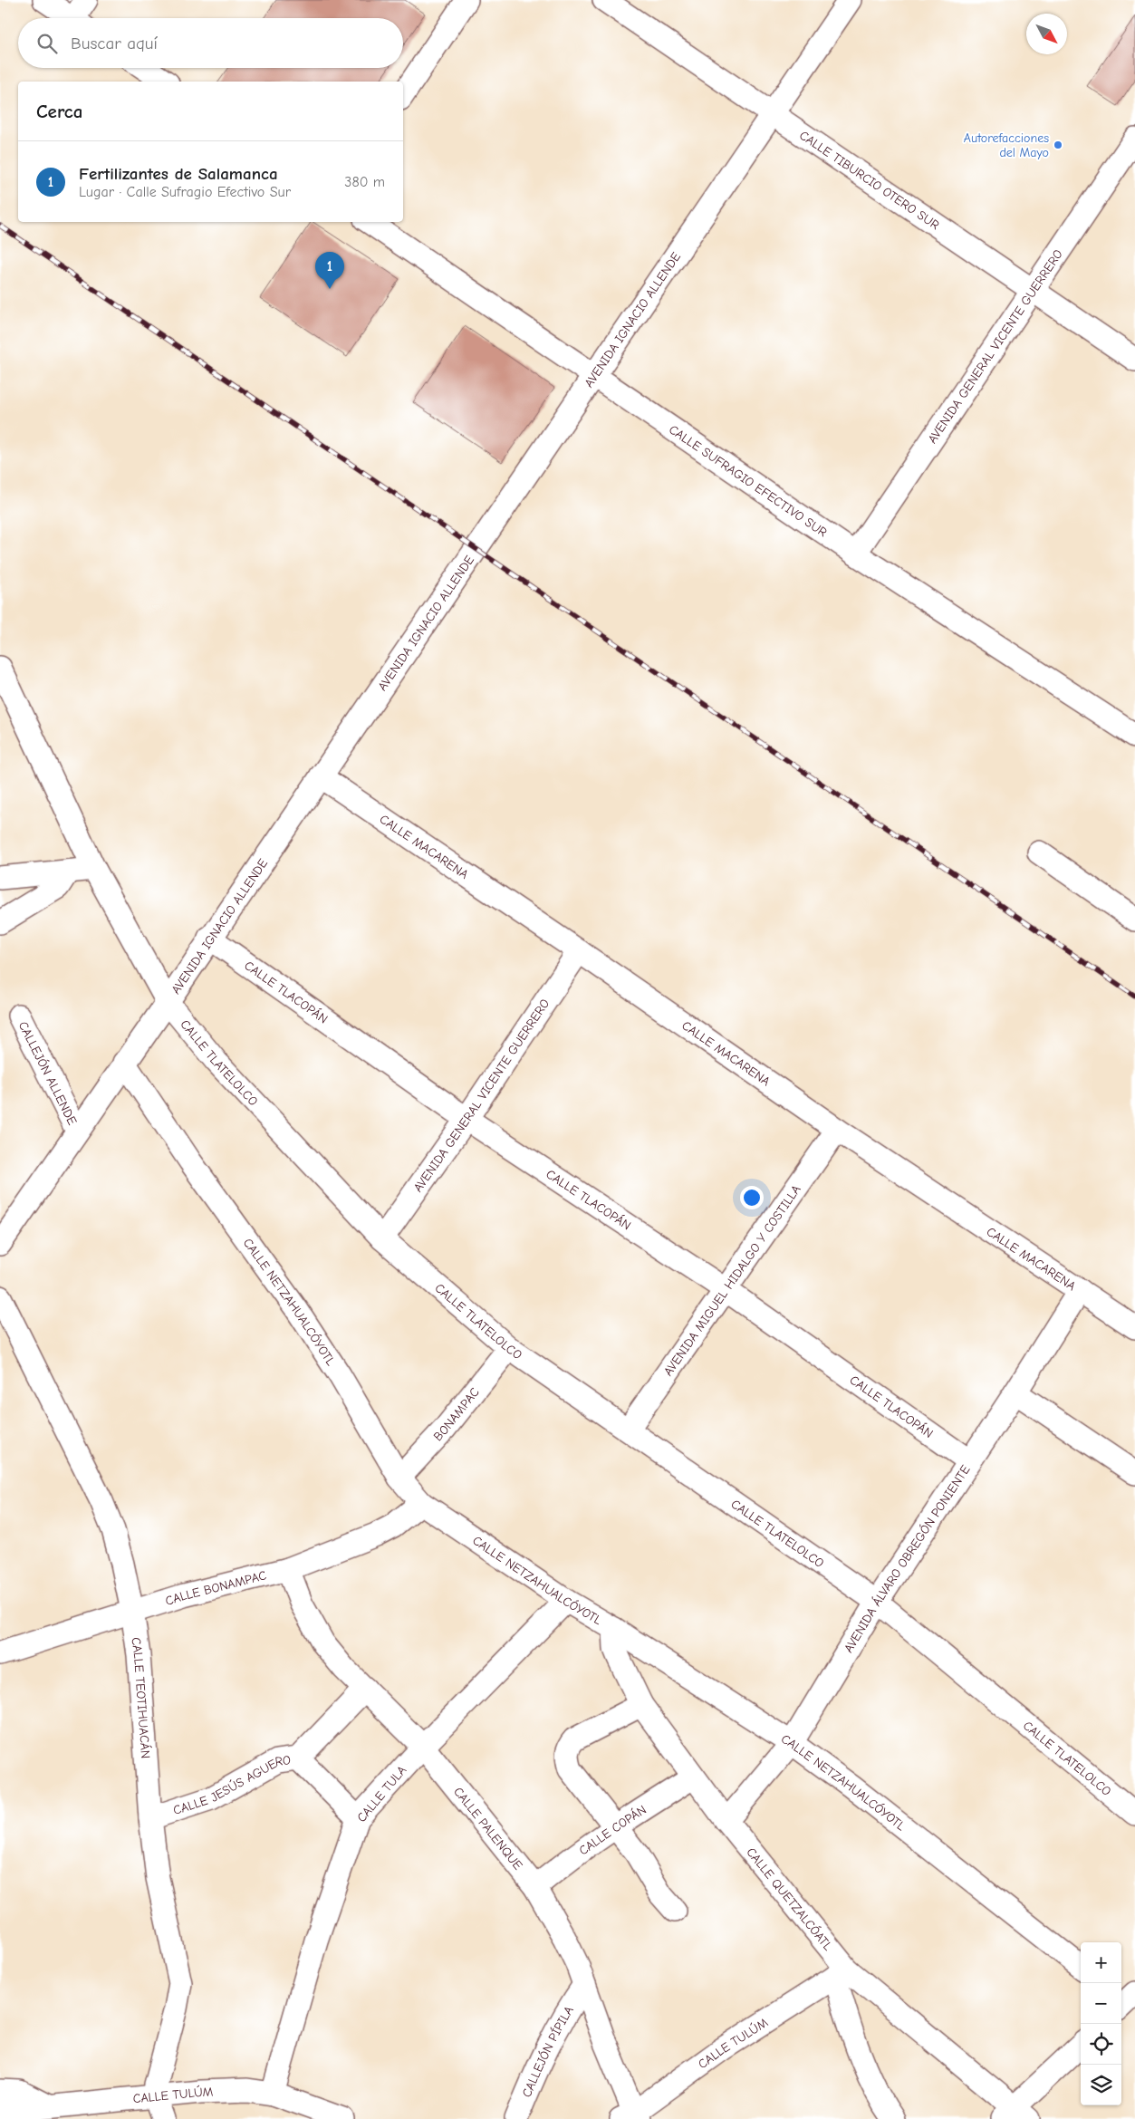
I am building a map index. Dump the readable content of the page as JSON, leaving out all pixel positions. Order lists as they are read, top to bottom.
{
  "streets": {
    "street": [
      "CALLE TIBURCIO OTERO SUR",
      "AVENIDA IGNACIO ALLENDE",
      "AVENIDA GENERAL VICENTE GUERRERO",
      "CALLE SUFRAGIO EFECTIVO SUR",
      "CALLE MACARENA",
      "CALLE TLACOPÁN",
      "CALLE TLATELOLCO",
      "CALLEJÓN ALLENDE",
      "AVENIDA MIGUEL HIDALGO Y COSTILLA",
      "CALLE NETZAHUALCÓYOTL",
      "BONAMPAC",
      "AVENIDA ÁLVARO OBREGÓN PONIENTE",
      "CALLE BONAMPAC",
      "CALLE TEOTIHUACÁN",
      "CALLE JESÚS AGUERO",
      "CALLE TULA",
      "CALLE PALENQUE",
      "CALLE COPÁN",
      "CALLE QUETZALCÓATL",
      "CALLE TULÚM",
      "CALLEJÓN PÍPILA"
    ]
  },
  "crossings": [
    ["CALLE TIBURCIO OTERO SUR", "AVENIDA IGNACIO ALLENDE"],
    ["CALLE TIBURCIO OTERO SUR", "AVENIDA GENERAL VICENTE GUERRERO"],
    ["AVENIDA IGNACIO ALLENDE", "CALLE SUFRAGIO EFECTIVO SUR"],
    ["AVENIDA IGNACIO ALLENDE", "CALLE MACARENA"],
    ["AVENIDA IGNACIO ALLENDE", "CALLE TLACOPÁN"],
    ["AVENIDA IGNACIO ALLENDE", "CALLE TLATELOLCO"],
    ["AVENIDA IGNACIO ALLENDE", "CALLEJÓN ALLENDE"],
    ["AVENIDA IGNACIO ALLENDE", "CALLE NETZAHUALCÓYOTL"],
    ["AVENIDA GENERAL VICENTE GUERRERO", "CALLE SUFRAGIO EFECTIVO SUR"],
    ["AVENIDA GENERAL VICENTE GUERRERO", "CALLE MACARENA"],
    ["AVENIDA GENERAL VICENTE GUERRERO", "CALLE TLACOPÁN"],
    ["AVENIDA GENERAL VICENTE GUERRERO", "CALLE TLATELOLCO"],
    ["CALLE MACARENA", "AVENIDA MIGUEL HIDALGO Y COSTILLA"],
    ["CALLE MACARENA", "AVENIDA ÁLVARO OBREGÓN PONIENTE"],
    ["CALLE TLACOPÁN", "AVENIDA MIGUEL HIDALGO Y COSTILLA"],
    ["CALLE TLACOPÁN", "AVENIDA ÁLVARO OBREGÓN PONIENTE"],
    ["CALLE TLATELOLCO", "AVENIDA MIGUEL HIDALGO Y COSTILLA"],
    ["CALLE TLATELOLCO", "BONAMPAC"],
    ["CALLE TLATELOLCO", "AVENIDA ÁLVARO OBREGÓN PONIENTE"],
    ["CALLE NETZAHUALCÓYOTL", "BONAMPAC"],
    ["CALLE NETZAHUALCÓYOTL", "AVENIDA ÁLVARO OBREGÓN PONIENTE"],
    ["CALLE NETZAHUALCÓYOTL", "CALLE BONAMPAC"],
    ["CALLE NETZAHUALCÓYOTL", "CALLE TULA"],
    ["CALLE NETZAHUALCÓYOTL", "CALLE QUETZALCÓATL"],
    ["AVENIDA ÁLVARO OBREGÓN PONIENTE", "CALLE QUETZALCÓATL"],
    ["CALLE BONAMPAC", "CALLE TEOTIHUACÁN"],
    ["CALLE BONAMPAC", "CALLE PALENQUE"],
    ["CALLE TEOTIHUACÁN", "CALLE JESÚS AGUERO"],
    ["CALLE TEOTIHUACÁN", "CALLE TULÚM"],
    ["CALLE JESÚS AGUERO", "CALLE PALENQUE"],
    ["CALLE TULA", "CALLE PALENQUE"],
    ["CALLE TULA", "CALLE TULÚM"],
    ["CALLE PALENQUE", "CALLE COPÁN"],
    ["CALLE PALENQUE", "CALLE TULÚM"],
    ["CALLE PALENQUE", "CALLEJÓN PÍPILA"],
    ["CALLE COPÁN", "CALLE QUETZALCÓATL"],
    ["CALLE QUETZALCÓATL", "CALLE TULÚM"]
  ],
  "places": ["Autorefacciones del Mayo"],
  "north": "bottom right",
  "page": {
    "search": "Buscar aquí",
    "heading": "Cerca",
    "list": [
      {
        "mark": "1",
        "name": "Fertilizantes de Salamanca",
        "note": "Lugar · Calle Sufragio Efectivo Sur",
        "value": "380 m"
      }
    ],
    "pins": "1",
    "map_buttons": ["+", "−"]
  }
}
